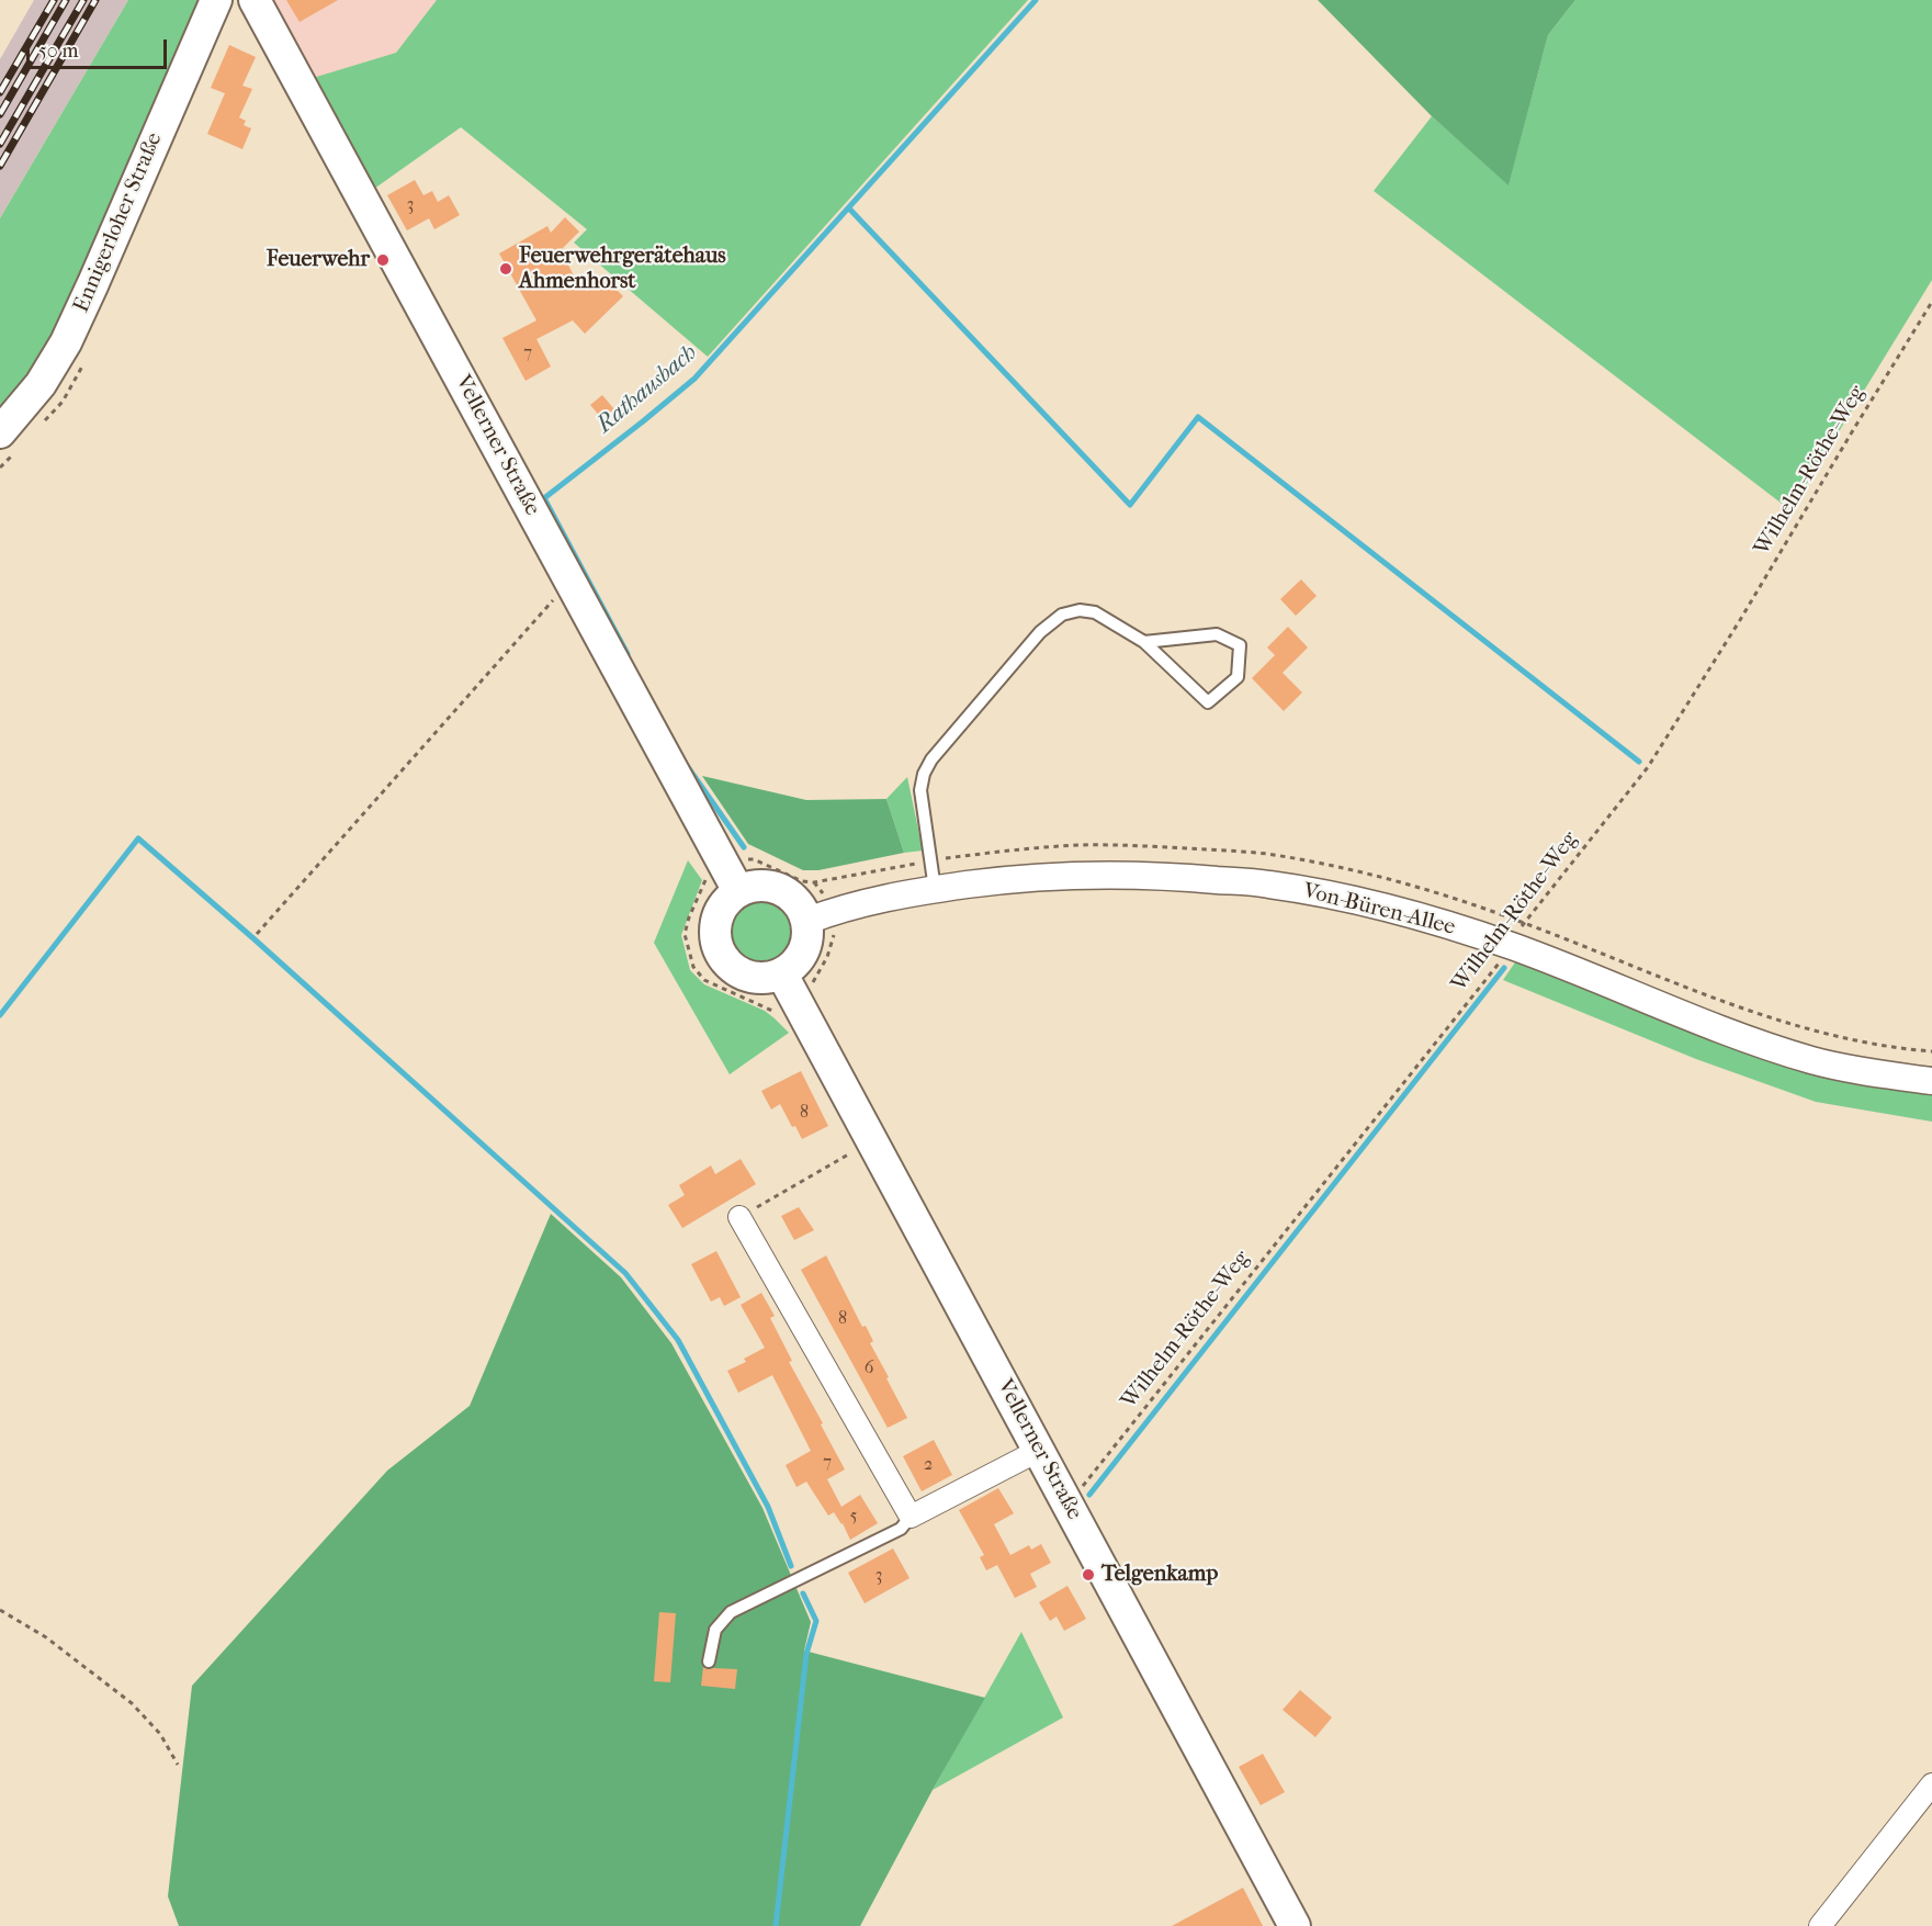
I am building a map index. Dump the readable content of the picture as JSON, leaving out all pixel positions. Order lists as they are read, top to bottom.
{
  "streets": {
    "main road": ["Ennigerloher Straße", "Vellerner Straße"],
    "street": ["Von-Büren-Allee"],
    "path": ["Wilhelm-Röthe-Weg"]
  },
  "crossings": [
    ["Vellerner Straße", "Wilhelm-Röthe-Weg"],
    ["Vellerner Straße", "Von-Büren-Allee"],
    ["Wilhelm-Röthe-Weg", "Von-Büren-Allee"]
  ],
  "water": ["Rathausbach"],
  "places": ["Feuerwehr", "Feuerwehrgerätehaus Ahmenhorst", "Telgenkamp"],
  "house_numbers": [
    "3",
    "7",
    "8",
    "8",
    "6",
    "7",
    "2",
    "5",
    "3"
  ],
  "scale_bar": "50 m"
}
